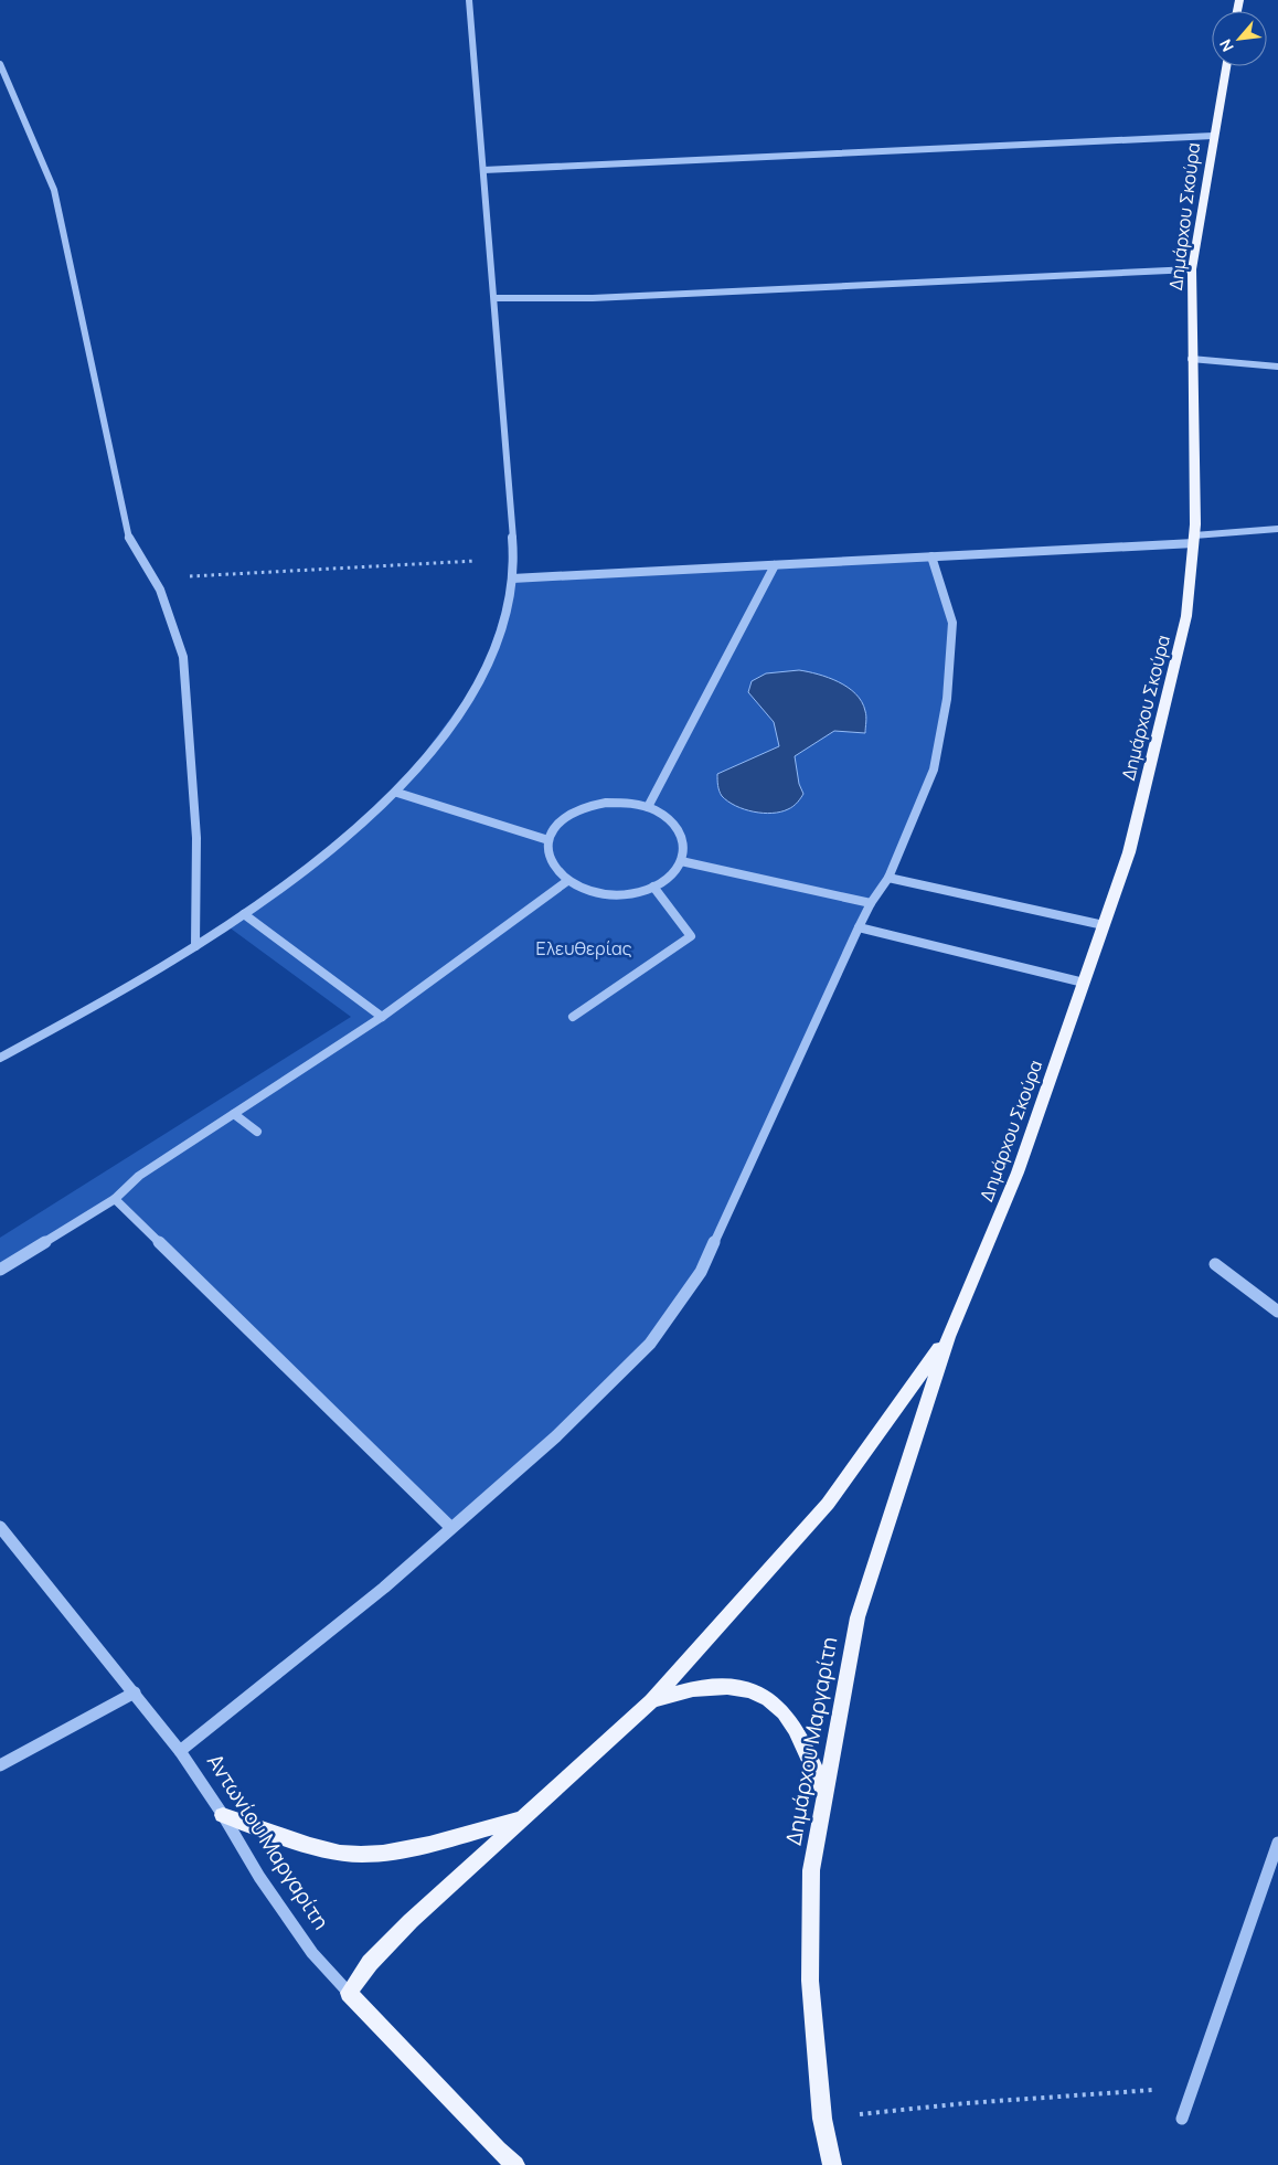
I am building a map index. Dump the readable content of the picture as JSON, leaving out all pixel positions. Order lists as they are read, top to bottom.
{
  "streets": {
    "main road": ["Δημάρχου Σκούρα", "Δημάρχου Μαργαρίτη", "Αντωνίου Μαργαρίτη"]
  },
  "crossings": [
    ["Δημάρχου Σκούρα", "Δημάρχου Μαργαρίτη"]
  ],
  "parks": ["Ελευθερίας"],
  "north": "bottom left"
}
